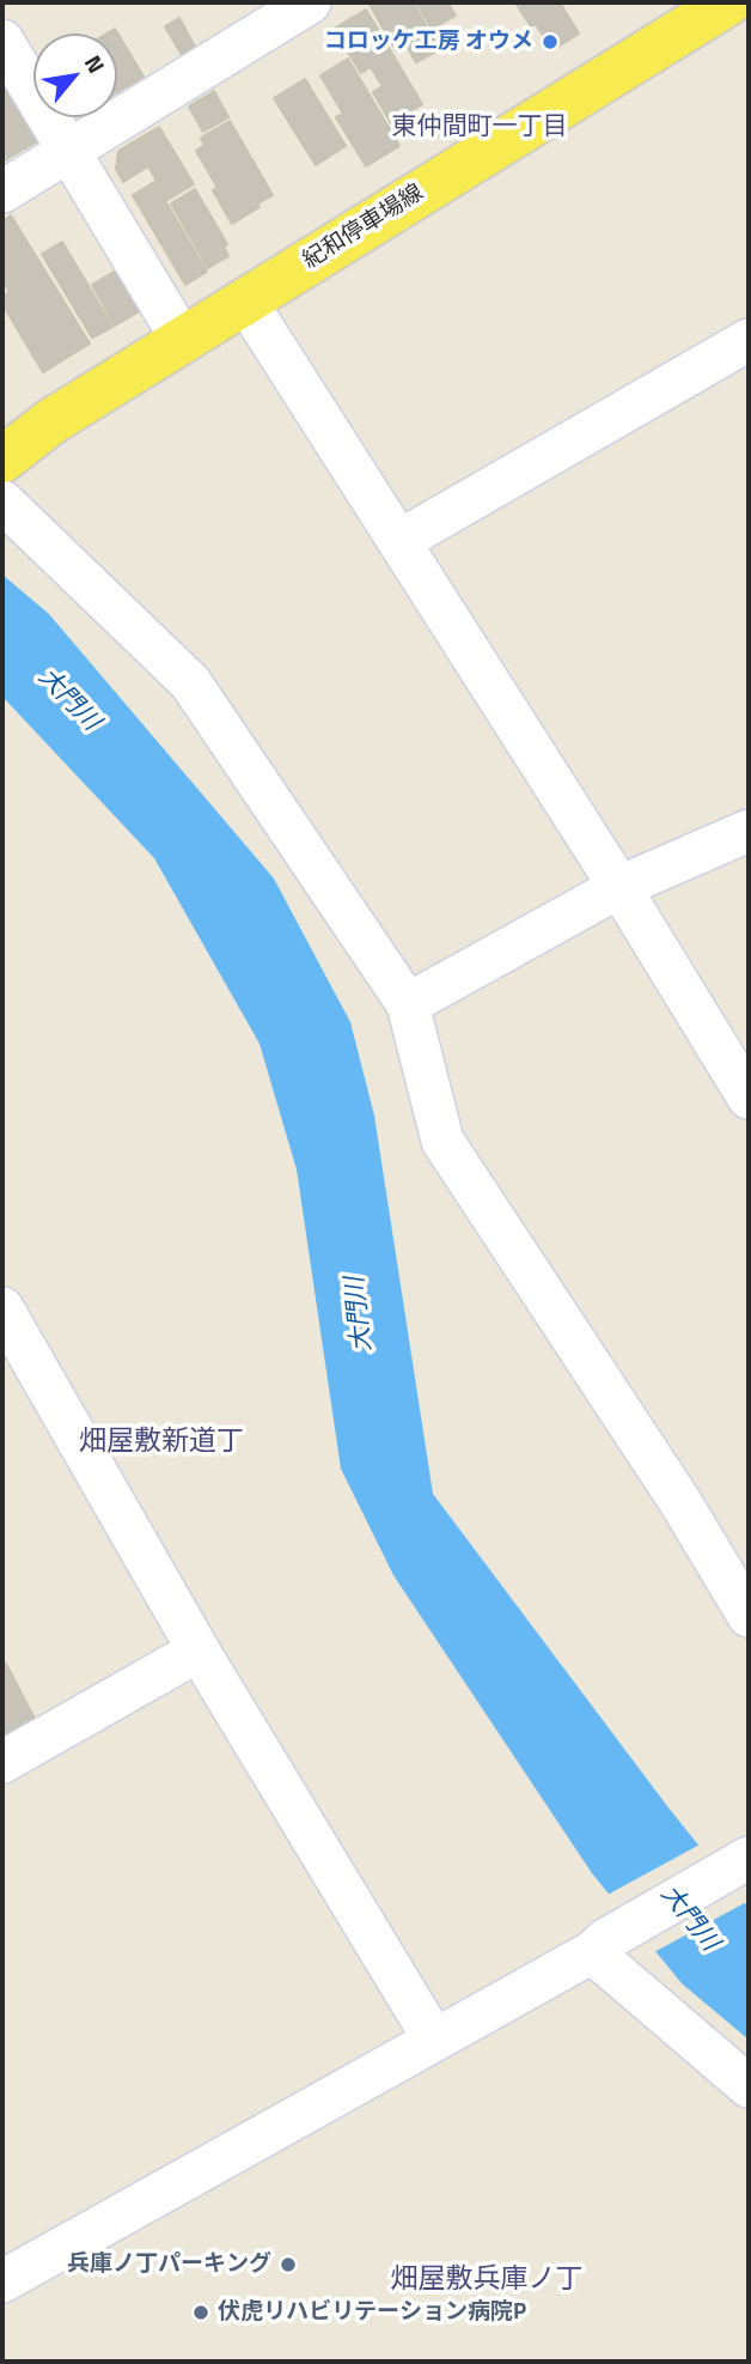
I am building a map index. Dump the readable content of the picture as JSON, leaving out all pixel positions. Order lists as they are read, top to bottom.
{
  "streets": {
    "main road": ["紀和停車場線"]
  },
  "districts": ["東仲間町一丁目", "畑屋敷新道丁", "畑屋敷兵庫ノ丁"],
  "water": ["大門川"],
  "places": ["コロッケ工房 オウメ", "兵庫ノ丁パーキング", "伏虎リハビリテーション病院P"],
  "north": "top right"
}
